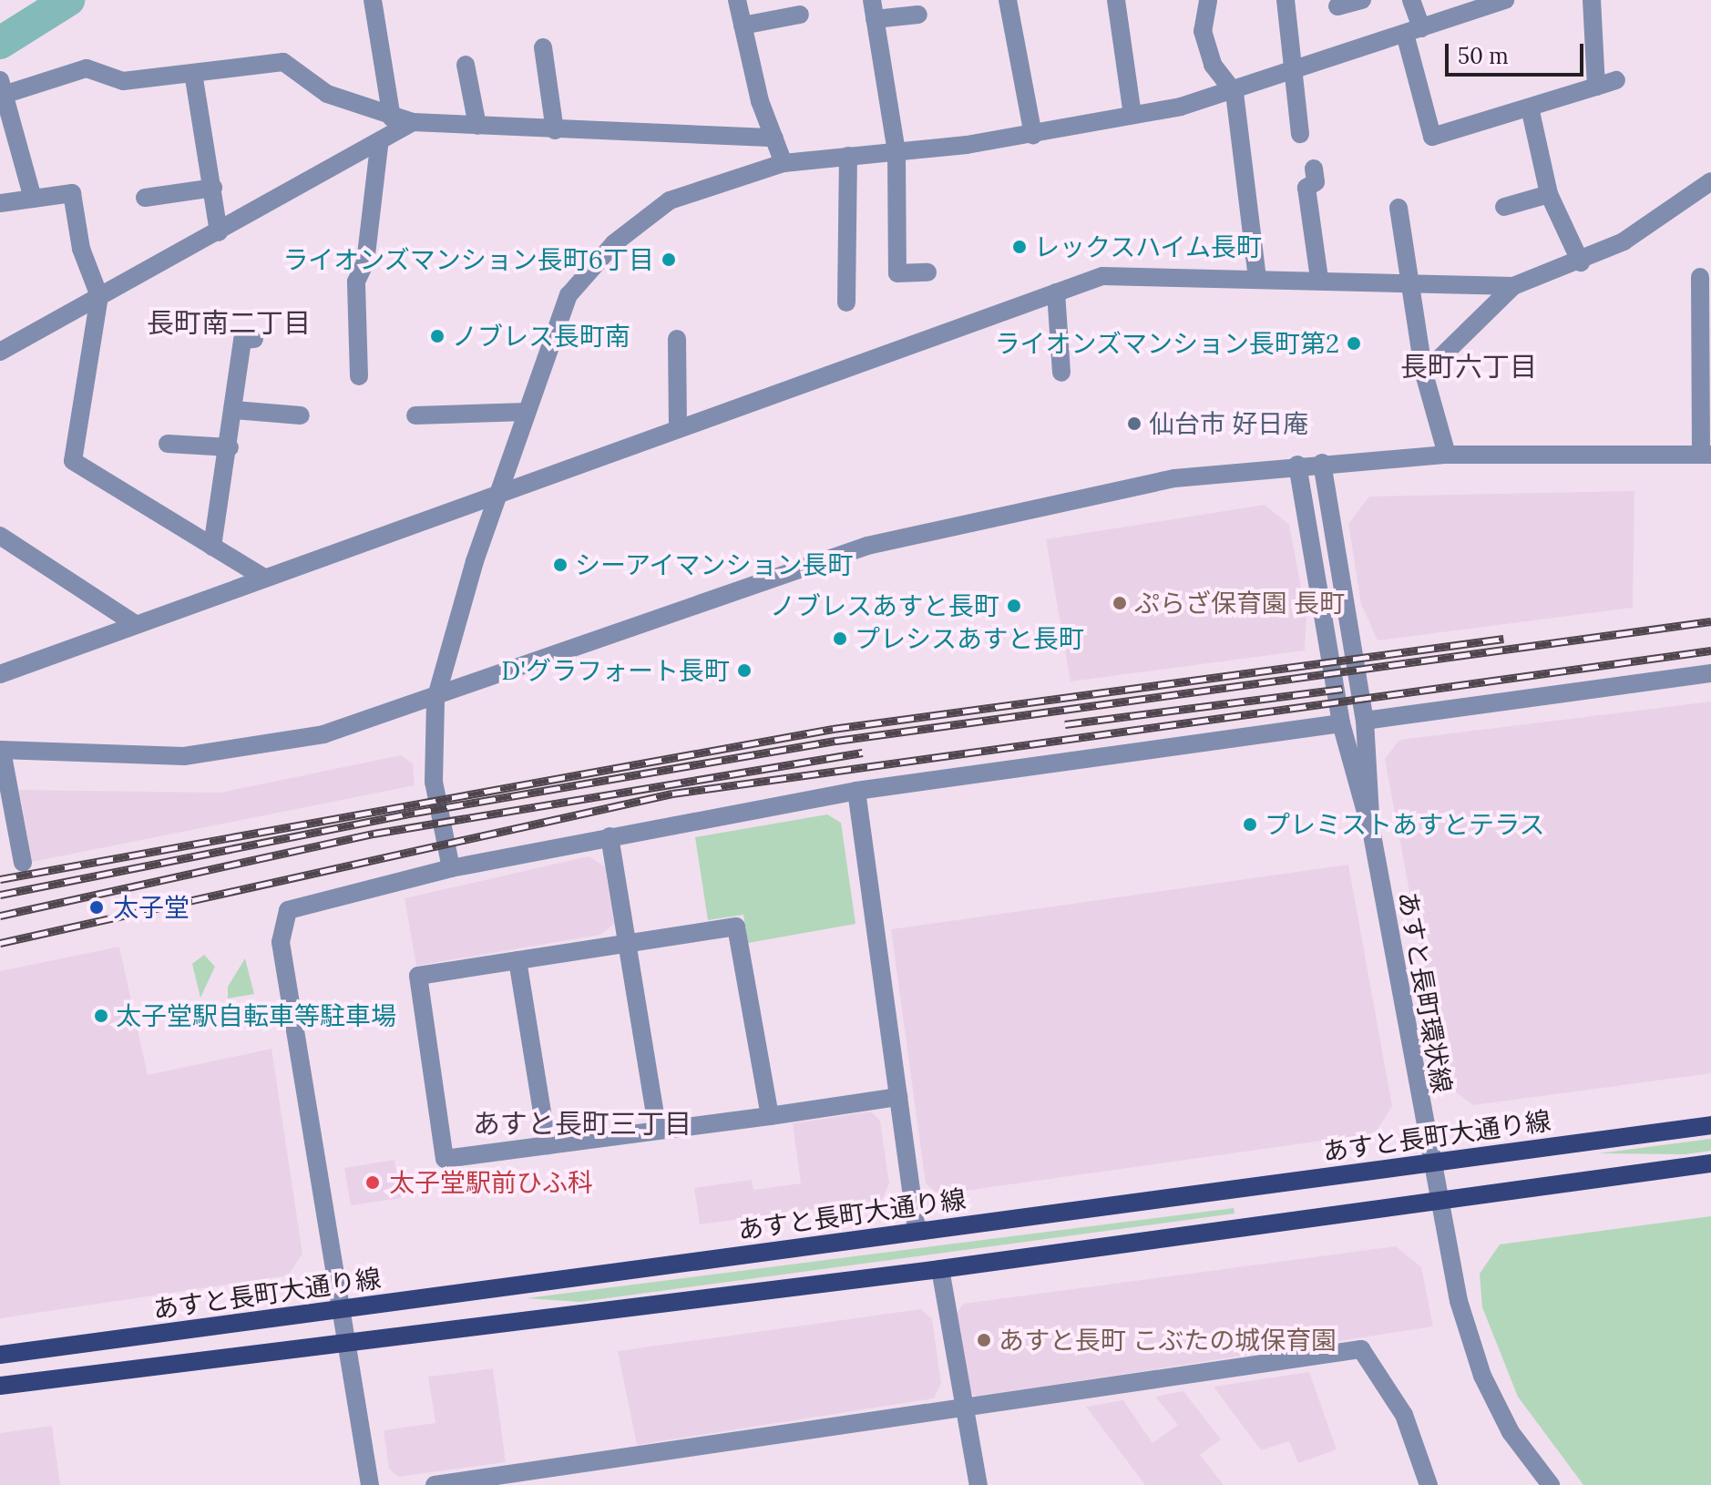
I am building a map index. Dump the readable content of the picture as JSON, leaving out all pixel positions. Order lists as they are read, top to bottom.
{
  "streets": {
    "main road": ["あすと長町大通り線"],
    "street": ["あすと長町環状線"]
  },
  "crossings": [
    ["あすと長町環状線", "あすと長町大通り線"]
  ],
  "districts": ["長町南二丁目", "長町六丁目", "あすと長町三丁目"],
  "places": [
    "レックスハイム長町",
    "ライオンズマンション長町6丁目",
    "ノブレス長町南",
    "ライオンズマンション長町第2",
    "仙台市 好日庵",
    "シーアイマンション長町",
    "ぷらざ保育園 長町",
    "ノブレスあすと長町",
    "プレシスあすと長町",
    "D'グラフォート長町",
    "プレミストあすとテラス",
    "太子堂",
    "太子堂駅自転車等駐車場",
    "太子堂駅前ひふ科",
    "あすと長町 こぶたの城保育園"
  ],
  "scale_bar": "50 m"
}
